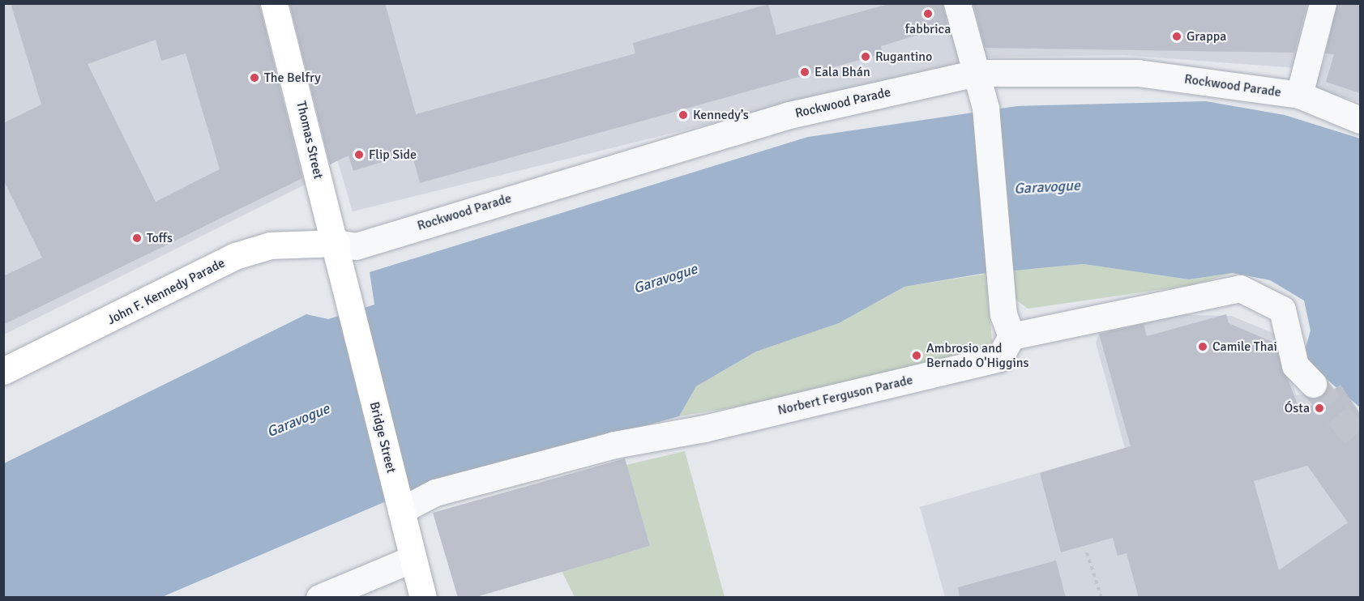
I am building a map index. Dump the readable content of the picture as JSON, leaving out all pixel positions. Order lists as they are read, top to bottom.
{
  "streets": {
    "main road": ["Thomas Street", "John F. Kennedy Parade", "Bridge Street"],
    "street": ["Rockwood Parade", "Norbert Ferguson Parade"]
  },
  "crossings": [
    ["Rockwood Parade", "Thomas Street"],
    ["Rockwood Parade", "John F. Kennedy Parade"],
    ["Thomas Street", "John F. Kennedy Parade"],
    ["Thomas Street", "Bridge Street"],
    ["Norbert Ferguson Parade", "Bridge Street"]
  ],
  "water": ["Garavogue"],
  "places": [
    "fabbrica",
    "Grappa",
    "Rugantino",
    "Eala Bhán",
    "The Belfry",
    "Kennedy’s",
    "Flip Side",
    "Toffs",
    "Camile Thai",
    "Ambrosio and Bernado O'Higgins",
    "Ósta"
  ]
}
